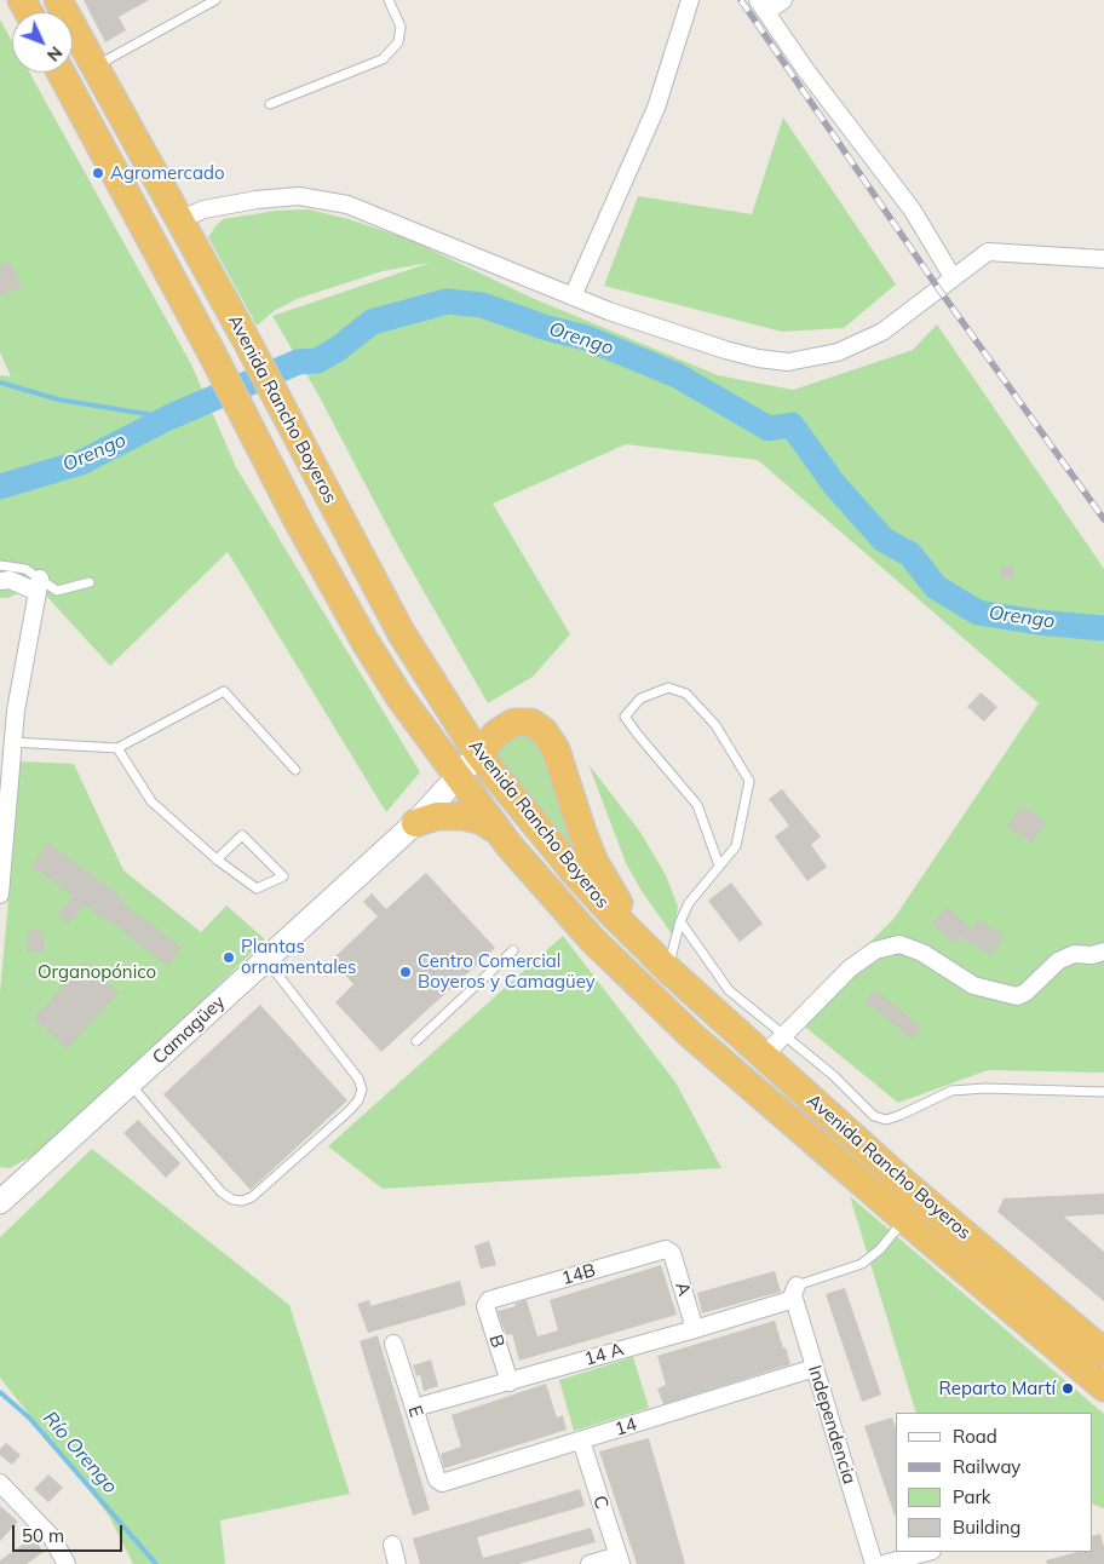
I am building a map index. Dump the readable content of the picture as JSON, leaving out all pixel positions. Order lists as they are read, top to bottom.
{
  "streets": {
    "highway": ["Avenida Rancho Boyeros"],
    "main road": ["Camagüey"],
    "street": [
      "14B",
      "A",
      "B",
      "14 A",
      "E",
      "Independencia",
      "14",
      "C"
    ]
  },
  "crossings": [
    ["Avenida Rancho Boyeros", "Camagüey"],
    ["14B", "A"],
    ["14B", "B"],
    ["A", "14 A"],
    ["B", "14 A"],
    ["14 A", "E"],
    ["14 A", "Independencia"],
    ["E", "14"],
    ["Independencia", "14"],
    ["14", "C"]
  ],
  "water": ["Orengo", "Río Orengo"],
  "parks": ["Organopónico"],
  "places": [
    "Agromercado",
    "Plantas ornamentales",
    "Centro Comercial Boyeros y Camagüey",
    "Reparto Martí"
  ],
  "legend": [
    "Road",
    "Railway",
    "Park",
    "Building"
  ],
  "scale_bar": "50 m",
  "north": "bottom right"
}
